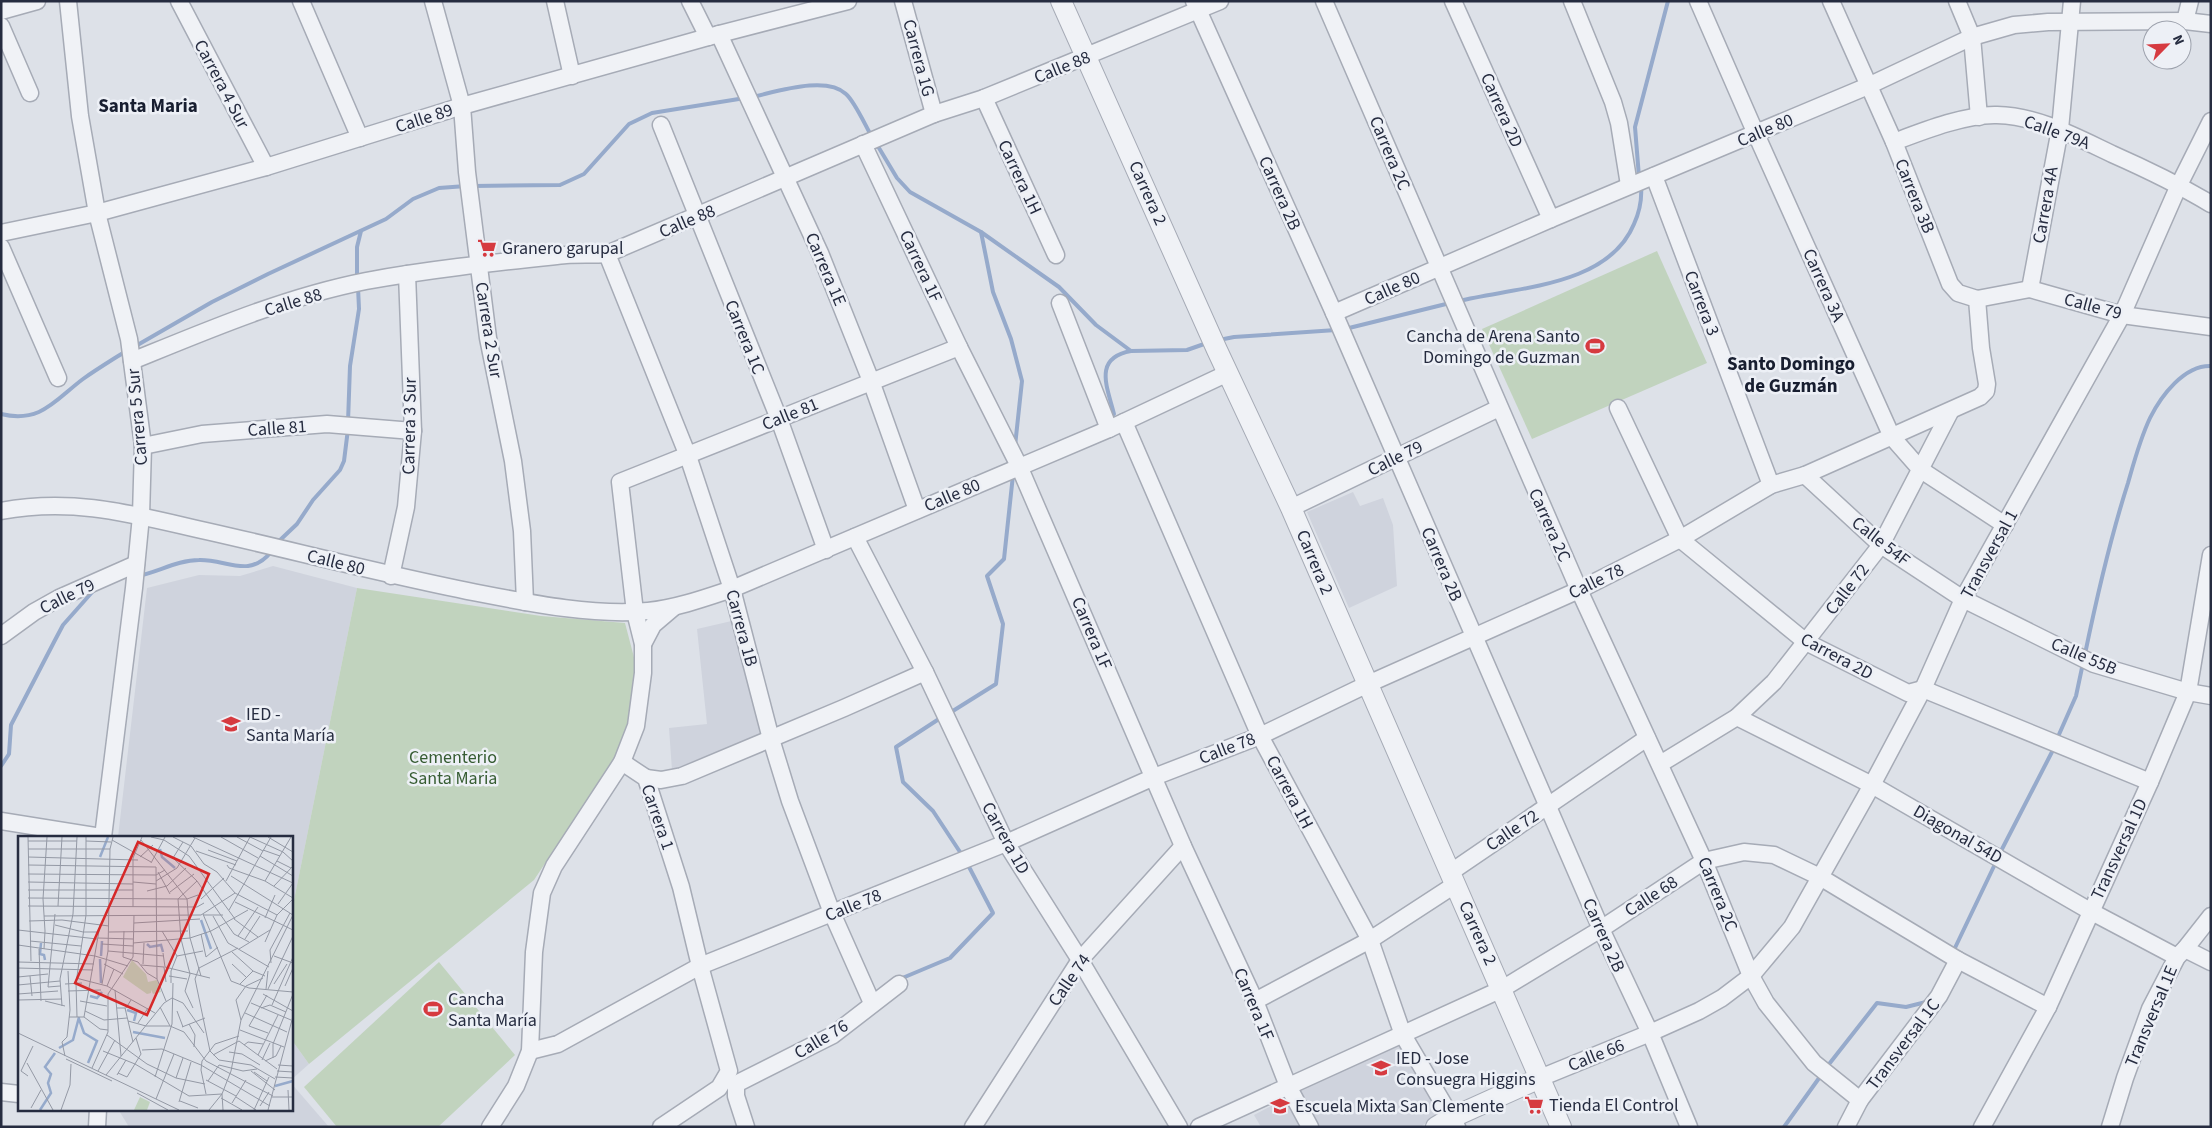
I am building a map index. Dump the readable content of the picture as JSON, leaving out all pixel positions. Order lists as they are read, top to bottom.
{
  "streets": {
    "street": [
      "Carrera 1G",
      "Calle 88",
      "Carrera 4 Sur",
      "Carrera 2D",
      "Calle 89",
      "Calle 80",
      "Calle 79A",
      "Carrera 2C",
      "Carrera 1H",
      "Carrera 2",
      "Carrera 2B",
      "Carrera 3B",
      "Carrera 4A",
      "Carrera 1F",
      "Carrera 1E",
      "Carrera 3A",
      "Carrera 3",
      "Calle 79",
      "Carrera 2 Sur",
      "Carrera 1C",
      "Calle 81",
      "Carrera 5 Sur",
      "Carrera 3 Sur",
      "Calle 54F",
      "Transversal 1",
      "Calle 78",
      "Calle 72",
      "Carrera 1B",
      "Calle 55B",
      "Carrera 1",
      "Diagonal 54D",
      "Carrera 1D",
      "Transversal 1D",
      "Calle 68",
      "Calle 74",
      "Transversal 1E",
      "Calle 76",
      "Transversal 1C",
      "Calle 66"
    ]
  },
  "crossings": [
    ["Carrera 1G", "Calle 88"],
    ["Calle 88", "Carrera 1H"],
    ["Calle 88", "Carrera 2"],
    ["Calle 88", "Carrera 2B"],
    ["Calle 88", "Carrera 1F"],
    ["Calle 88", "Carrera 1E"],
    ["Calle 88", "Carrera 2 Sur"],
    ["Calle 88", "Carrera 1C"],
    ["Calle 88", "Carrera 5 Sur"],
    ["Calle 88", "Carrera 3 Sur"],
    ["Calle 88", "Carrera 1B"],
    ["Carrera 4 Sur", "Calle 89"],
    ["Carrera 2D", "Calle 80"],
    ["Carrera 2D", "Transversal 1"],
    ["Carrera 2D", "Calle 78"],
    ["Carrera 2D", "Calle 72"],
    ["Carrera 2D", "Transversal 1D"],
    ["Calle 89", "Carrera 1E"],
    ["Calle 89", "Carrera 2 Sur"],
    ["Calle 89", "Carrera 5 Sur"],
    ["Calle 80", "Carrera 2C"],
    ["Calle 80", "Carrera 1H"],
    ["Calle 80", "Carrera 2"],
    ["Calle 80", "Carrera 2B"],
    ["Calle 80", "Carrera 3B"],
    ["Calle 80", "Carrera 4A"],
    ["Calle 80", "Carrera 1F"],
    ["Calle 80", "Carrera 1E"],
    ["Calle 80", "Carrera 3A"],
    ["Calle 80", "Carrera 3"],
    ["Calle 80", "Carrera 2 Sur"],
    ["Calle 80", "Carrera 1C"],
    ["Calle 80", "Calle 81"],
    ["Calle 80", "Carrera 5 Sur"],
    ["Calle 80", "Carrera 3 Sur"],
    ["Calle 80", "Carrera 1B"],
    ["Calle 80", "Carrera 1D"],
    ["Calle 79A", "Carrera 3B"],
    ["Calle 79A", "Carrera 4A"],
    ["Calle 79A", "Transversal 1"],
    ["Carrera 2C", "Calle 79"],
    ["Carrera 2C", "Transversal 1"],
    ["Carrera 2C", "Calle 78"],
    ["Carrera 2C", "Calle 72"],
    ["Carrera 2C", "Calle 68"],
    ["Carrera 2C", "Transversal 1C"],
    ["Carrera 2C", "Calle 66"],
    ["Carrera 1H", "Calle 78"],
    ["Carrera 1H", "Calle 72"],
    ["Carrera 1H", "Calle 68"],
    ["Carrera 1H", "Calle 66"],
    ["Carrera 2", "Calle 79"],
    ["Carrera 2", "Calle 78"],
    ["Carrera 2", "Calle 72"],
    ["Carrera 2", "Calle 68"],
    ["Carrera 2", "Calle 66"],
    ["Carrera 2B", "Calle 79"],
    ["Carrera 2B", "Calle 78"],
    ["Carrera 2B", "Calle 72"],
    ["Carrera 2B", "Calle 68"],
    ["Carrera 2B", "Calle 66"],
    ["Carrera 3B", "Calle 79"],
    ["Carrera 3B", "Calle 78"],
    ["Carrera 4A", "Calle 79"],
    ["Carrera 1F", "Calle 81"],
    ["Carrera 1F", "Calle 78"],
    ["Carrera 1F", "Calle 72"],
    ["Carrera 1F", "Calle 68"],
    ["Carrera 1F", "Calle 74"],
    ["Carrera 1E", "Calle 81"],
    ["Carrera 3A", "Transversal 1"],
    ["Carrera 3A", "Calle 78"],
    ["Carrera 3A", "Calle 72"],
    ["Carrera 3", "Calle 78"],
    ["Calle 79", "Carrera 5 Sur"],
    ["Calle 79", "Transversal 1"],
    ["Calle 79", "Calle 78"],
    ["Carrera 1C", "Calle 81"],
    ["Calle 81", "Carrera 5 Sur"],
    ["Calle 81", "Carrera 3 Sur"],
    ["Calle 81", "Carrera 1B"],
    ["Calle 54F", "Transversal 1"],
    ["Calle 54F", "Calle 78"],
    ["Calle 54F", "Calle 72"],
    ["Calle 54F", "Calle 55B"],
    ["Transversal 1", "Calle 55B"],
    ["Transversal 1", "Diagonal 54D"],
    ["Transversal 1", "Calle 68"],
    ["Transversal 1", "Calle 66"],
    ["Calle 78", "Calle 72"],
    ["Calle 78", "Carrera 1B"],
    ["Calle 78", "Carrera 1"],
    ["Calle 78", "Carrera 1D"],
    ["Calle 72", "Diagonal 54D"],
    ["Carrera 1B", "Calle 76"],
    ["Calle 55B", "Transversal 1D"],
    ["Carrera 1", "Calle 76"],
    ["Diagonal 54D", "Transversal 1D"],
    ["Diagonal 54D", "Transversal 1E"],
    ["Carrera 1D", "Calle 74"],
    ["Transversal 1D", "Calle 68"],
    ["Calle 68", "Transversal 1C"]
  ],
  "districts": ["Santa Maria", "Santo Domingo de Guzmán"],
  "parks": ["Cementerio Santa Maria"],
  "places": {
    "supermarket": ["Granero garupal", "Tienda El Control"],
    "sports": ["Cancha de Arena Santo Domingo de Guzman", "Cancha Santa María"],
    "school or university": ["IED - Santa María", "IED - Jose Consuegra Higgins", "Escuela Mixta San Clemente"]
  },
  "north": "top right"
}
